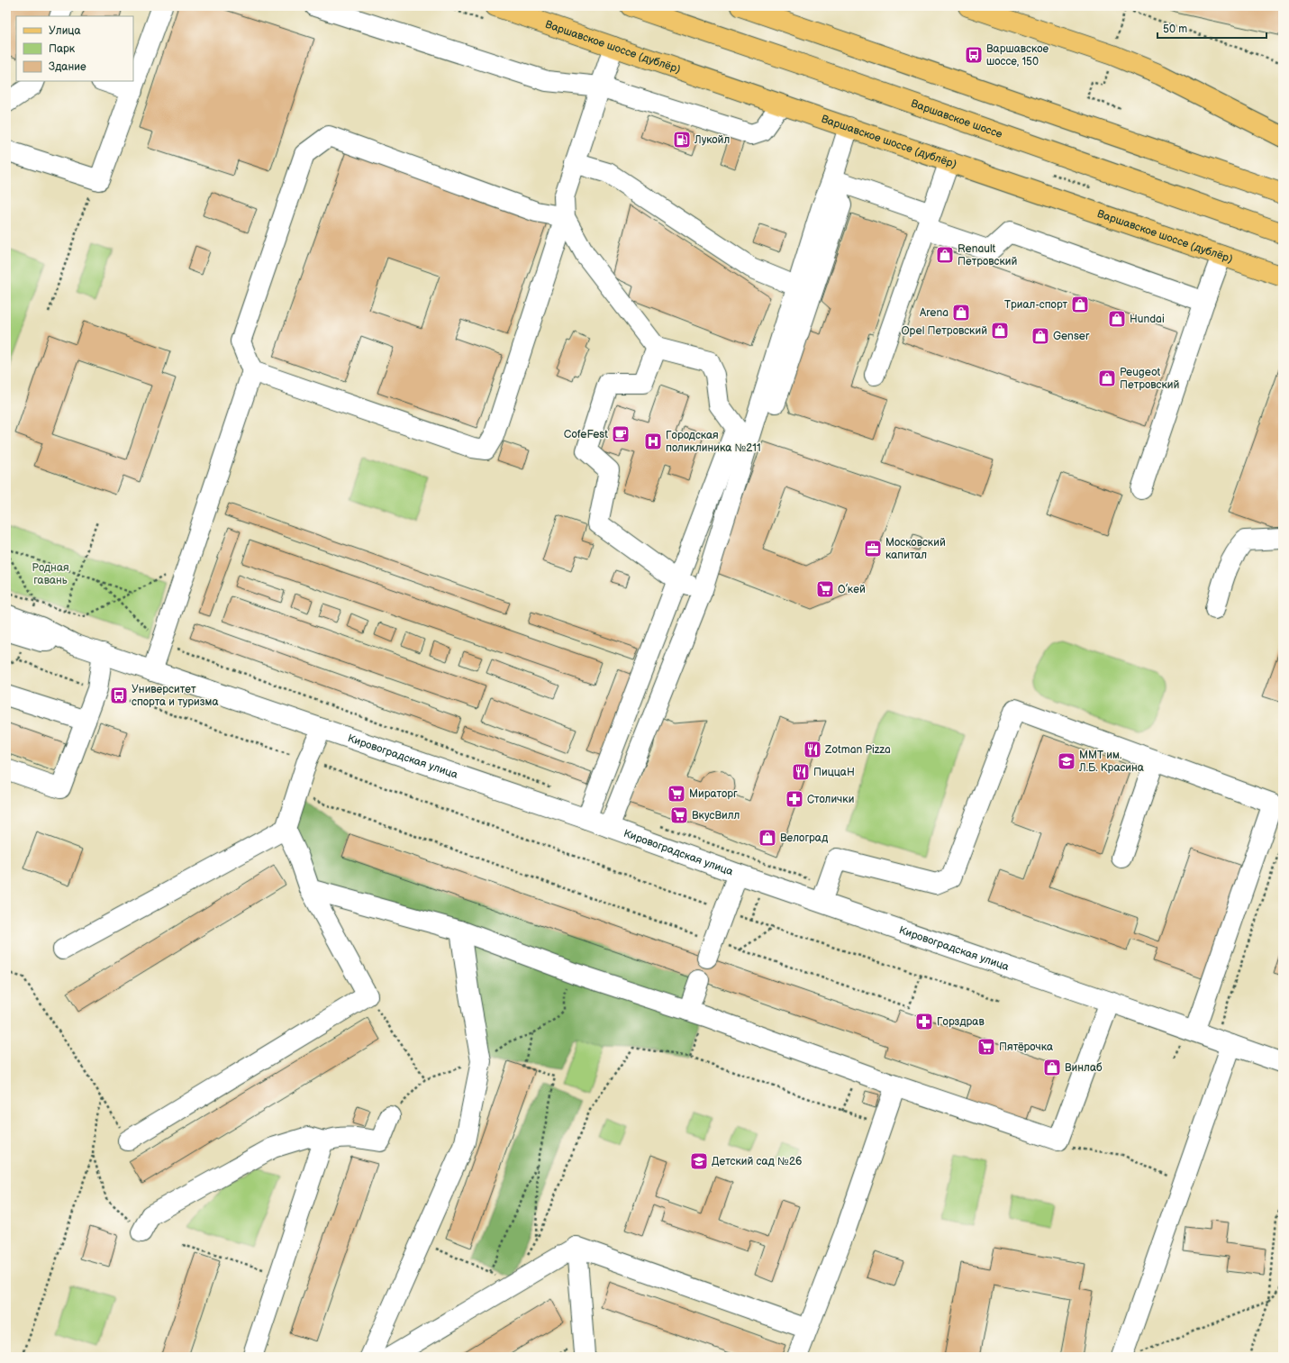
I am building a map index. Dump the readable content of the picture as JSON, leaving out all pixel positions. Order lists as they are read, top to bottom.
{
  "streets": {
    "main road": ["Варшавское шоссе (дублёр)", "Варшавское шоссе"],
    "street": ["Кировоградская улица"]
  },
  "parks": ["Родная гавань"],
  "places": {
    "bus stop": ["Варшавское шоссе, 150", "Университет спорта и туризма"],
    "fuel station": ["Лукойл"],
    "shop": [
      "Renault Петровский",
      "Триал-спорт",
      "Arena",
      "Hundai",
      "Opel Петровский",
      "Genser",
      "Peugeot Петровский",
      "Велоград",
      "Винлаб"
    ],
    "cafe": ["CofeFest"],
    "hospital": ["Городская поликлиника №211"],
    "office": ["Московский капитал"],
    "supermarket": [
      "О’кей",
      "Мираторг",
      "ВкусВилл",
      "Пятёрочка"
    ],
    "restaurant": ["Zotman Pizza", "ПиццаН"],
    "school or university": ["ММТ им. Л.Б. Красина", "Детский сад №26"],
    "pharmacy": ["Столички", "Горздрав"]
  },
  "legend": ["Улица", "Парк", "Здание"],
  "scale_bar": "50 m"
}
